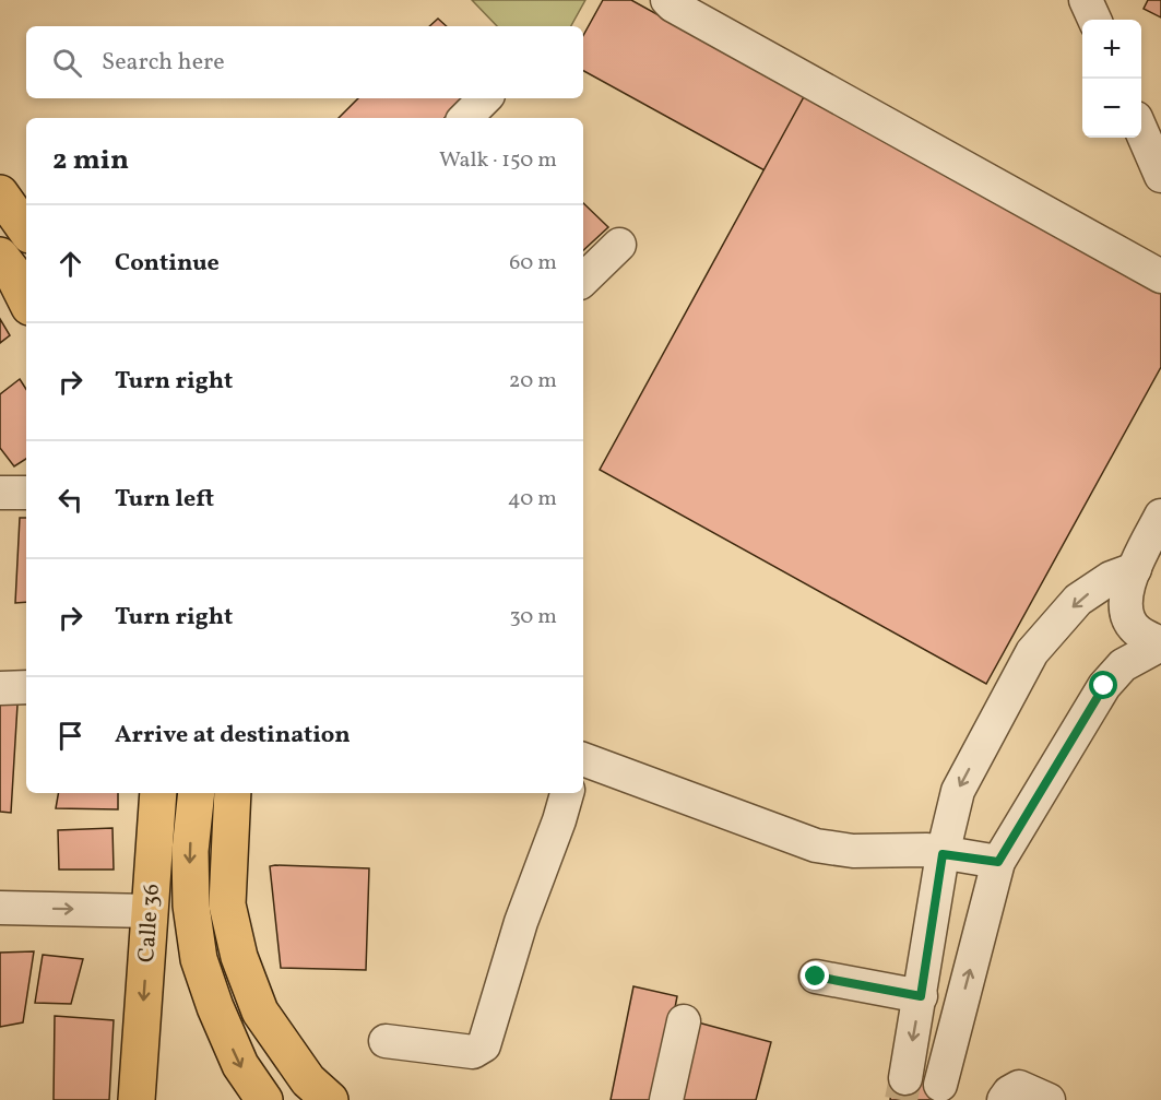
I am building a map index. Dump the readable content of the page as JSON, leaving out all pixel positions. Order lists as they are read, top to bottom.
{
  "streets": {
    "main road": ["Calle 36"]
  },
  "page": {
    "map_buttons": ["+", "−"],
    "search": "Search here",
    "heading": ["2 min", "Walk · 150 m"],
    "list": [
      ["Continue", "60 m"],
      ["Turn right", "20 m"],
      ["Turn left", "40 m"],
      ["Turn right", "30 m"],
      "Arrive at destination"
    ]
  }
}
